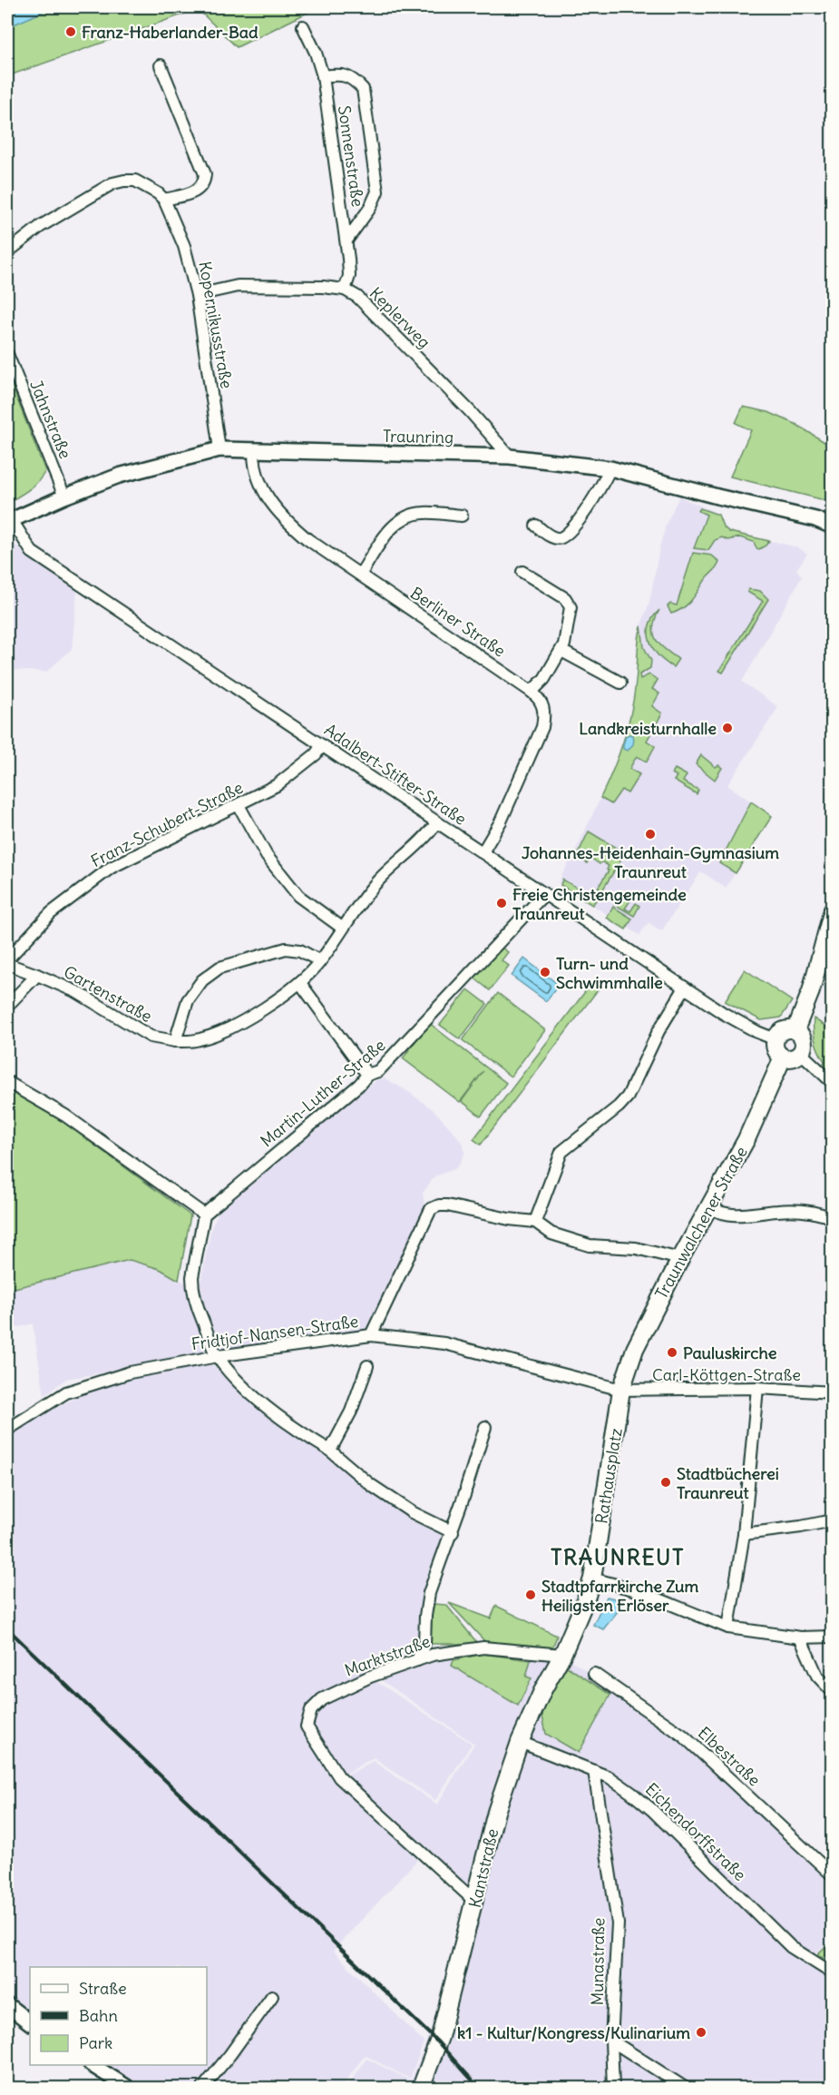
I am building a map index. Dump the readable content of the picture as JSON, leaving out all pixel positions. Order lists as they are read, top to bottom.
{
  "streets": {
    "main road": ["Traunwalchener Straße", "Rathausplatz", "Kantstraße"],
    "street": [
      "Sonnenstraße",
      "Keplerweg",
      "Kopernikusstraße",
      "Jahnstraße",
      "Traunring",
      "Berliner Straße",
      "Adalbert-Stifter-Straße",
      "Franz-Schubert-Straße",
      "Gartenstraße",
      "Martin-Luther-Straße",
      "Fridtjof-Nansen-Straße",
      "Carl-Köttgen-Straße",
      "Marktstraße",
      "Elbestraße",
      "Eichendorffstraße",
      "Munastraße"
    ]
  },
  "crossings": [
    ["Sonnenstraße", "Keplerweg"],
    ["Keplerweg", "Kopernikusstraße"],
    ["Keplerweg", "Traunring"],
    ["Kopernikusstraße", "Traunring"],
    ["Jahnstraße", "Traunring"],
    ["Traunring", "Berliner Straße"],
    ["Traunring", "Adalbert-Stifter-Straße"],
    ["Berliner Straße", "Adalbert-Stifter-Straße"],
    ["Adalbert-Stifter-Straße", "Franz-Schubert-Straße"],
    ["Adalbert-Stifter-Straße", "Gartenstraße"],
    ["Adalbert-Stifter-Straße", "Martin-Luther-Straße"],
    ["Adalbert-Stifter-Straße", "Traunwalchener Straße"],
    ["Traunwalchener Straße", "Fridtjof-Nansen-Straße"],
    ["Traunwalchener Straße", "Carl-Köttgen-Straße"],
    ["Traunwalchener Straße", "Rathausplatz"],
    ["Fridtjof-Nansen-Straße", "Carl-Köttgen-Straße"],
    ["Fridtjof-Nansen-Straße", "Rathausplatz"],
    ["Carl-Köttgen-Straße", "Rathausplatz"],
    ["Rathausplatz", "Marktstraße"],
    ["Rathausplatz", "Kantstraße"],
    ["Marktstraße", "Kantstraße"],
    ["Eichendorffstraße", "Kantstraße"],
    ["Eichendorffstraße", "Munastraße"]
  ],
  "districts": ["TRAUNREUT"],
  "places": [
    "Franz-Haberlander-Bad",
    "Landkreisturnhalle",
    "Johannes-Heidenhain-Gymnasium Traunreut",
    "Freie Christengemeinde Traunreut",
    "Turn- und Schwimmhalle",
    "Pauluskirche",
    "Stadtbücherei Traunreut",
    "Stadtpfarrkirche Zum Heiligsten Erlöser",
    "k1 - Kultur/Kongress/Kulinarium"
  ],
  "legend": ["Straße", "Bahn", "Park"]
}
